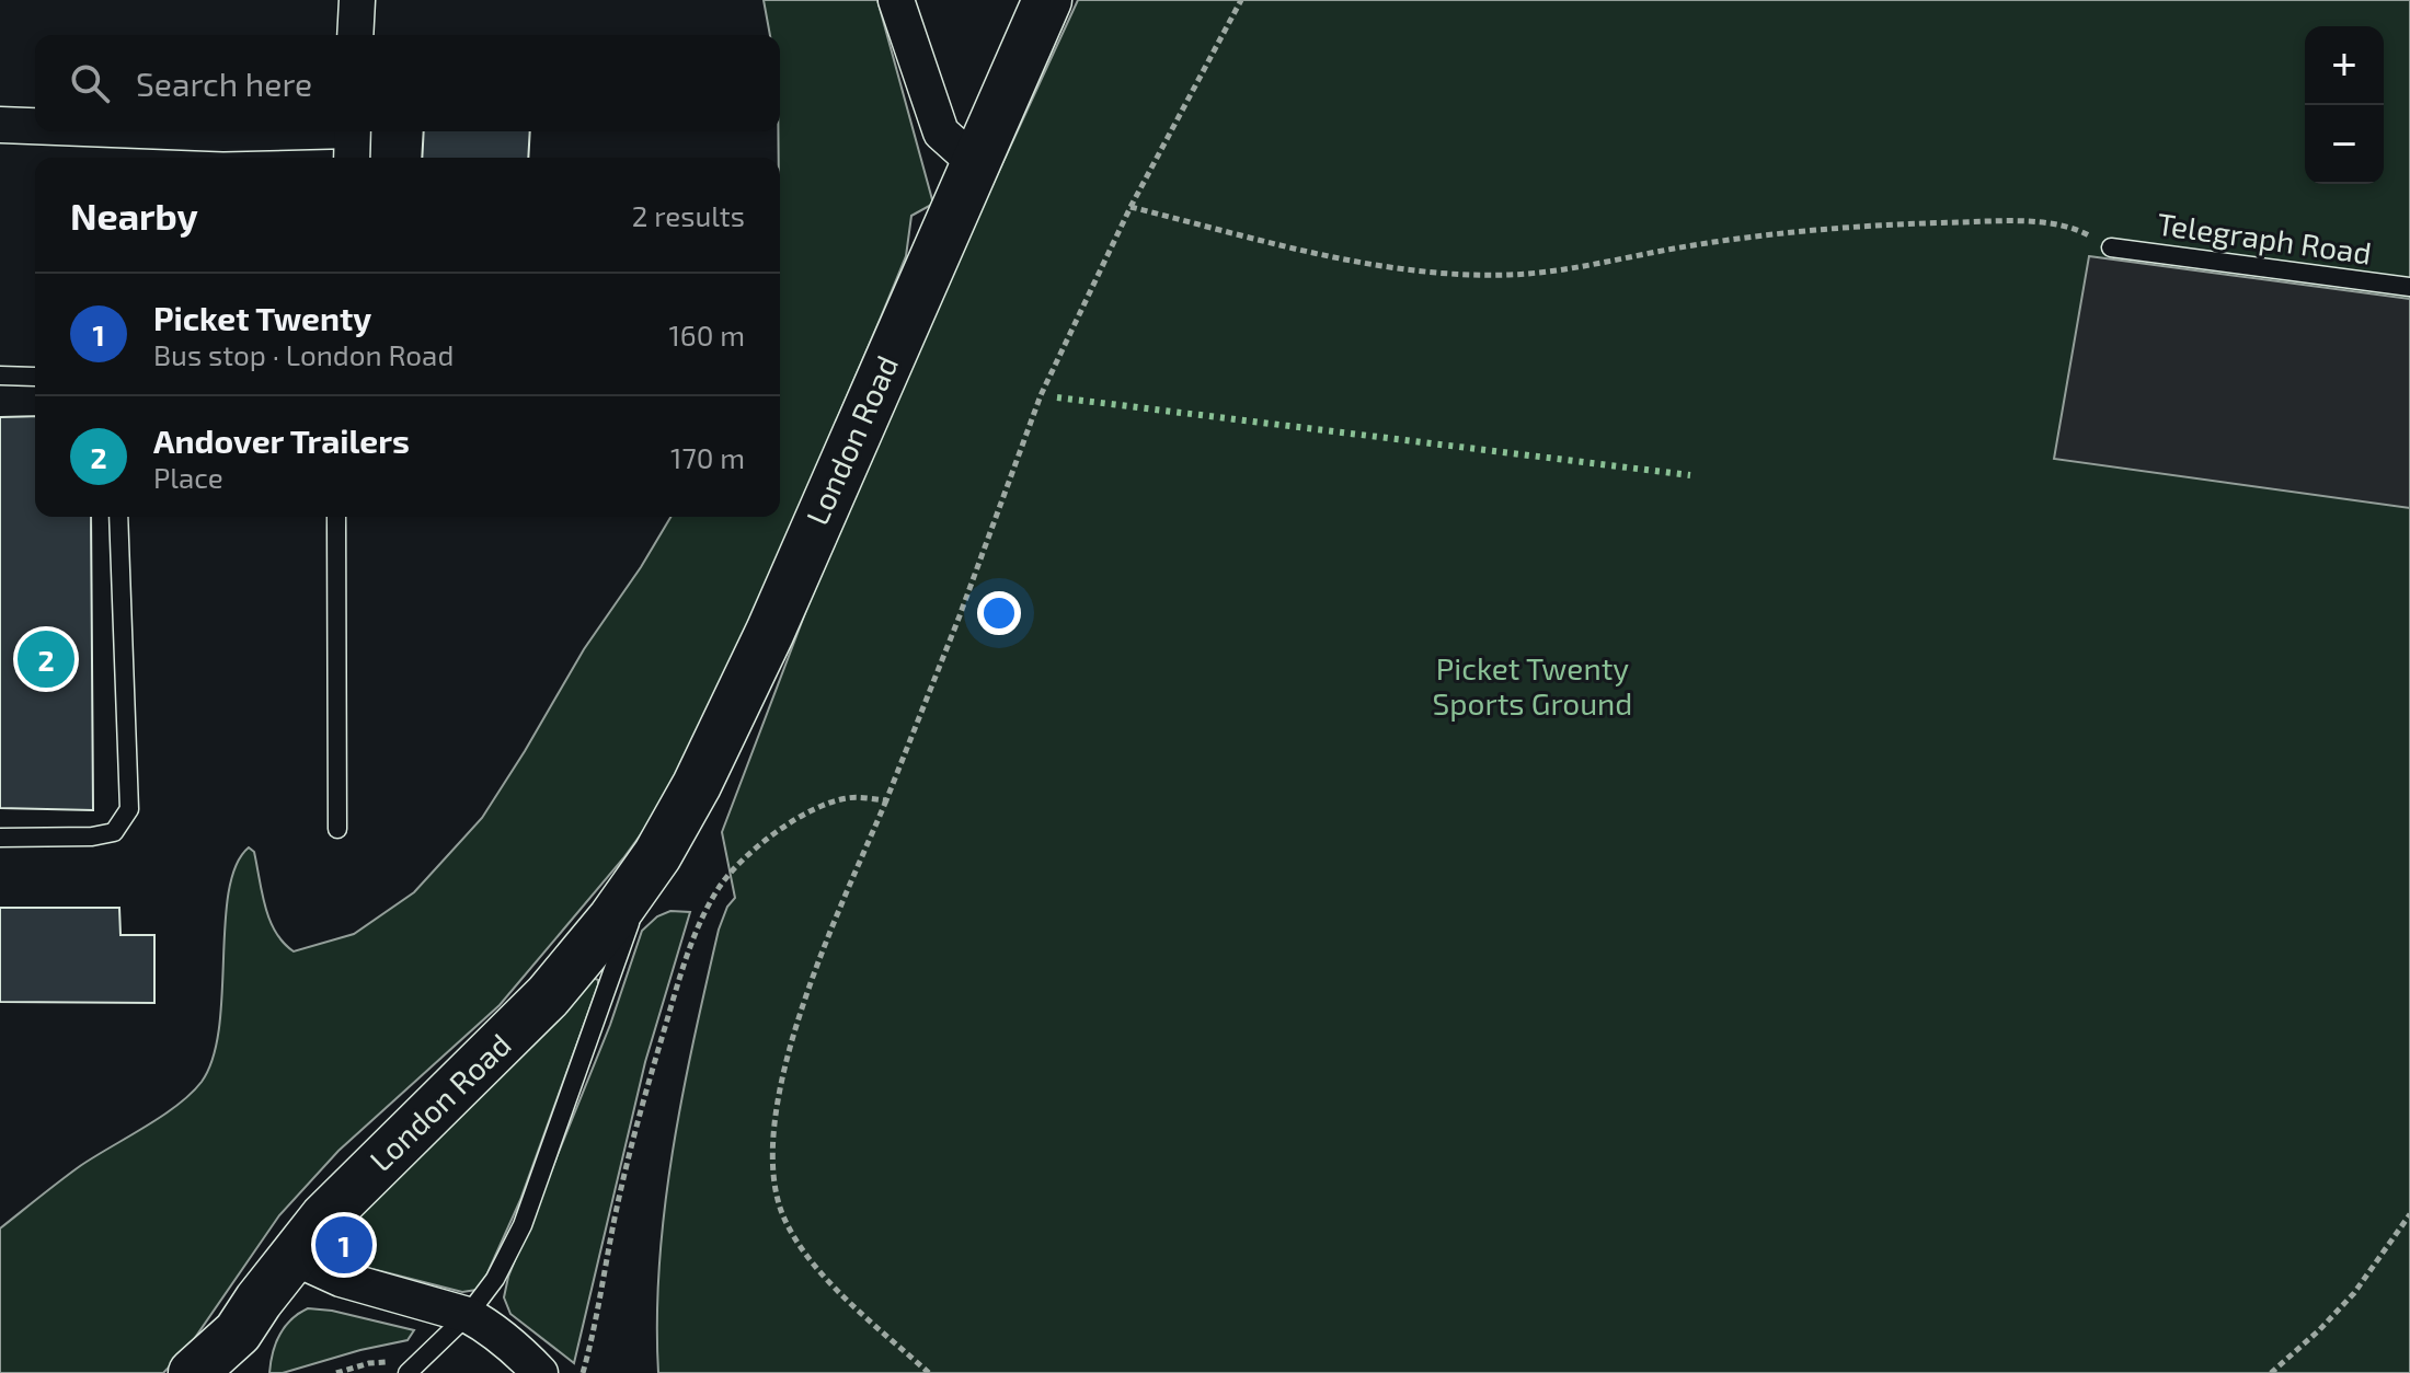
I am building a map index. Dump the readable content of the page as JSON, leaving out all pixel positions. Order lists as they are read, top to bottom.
{
  "streets": {
    "main road": ["London Road"],
    "lane": ["Telegraph Road"]
  },
  "parks": ["Picket Twenty Sports Ground"],
  "page": {
    "map_buttons": ["+", "−"],
    "search": "Search here",
    "heading": ["Nearby", "2 results"],
    "list": [
      {
        "mark": "1",
        "name": "Picket Twenty",
        "note": "Bus stop · London Road",
        "value": "160 m"
      },
      {
        "mark": "2",
        "name": "Andover Trailers",
        "note": "Place",
        "value": "170 m"
      }
    ],
    "pins": ["2", "1"]
  }
}
